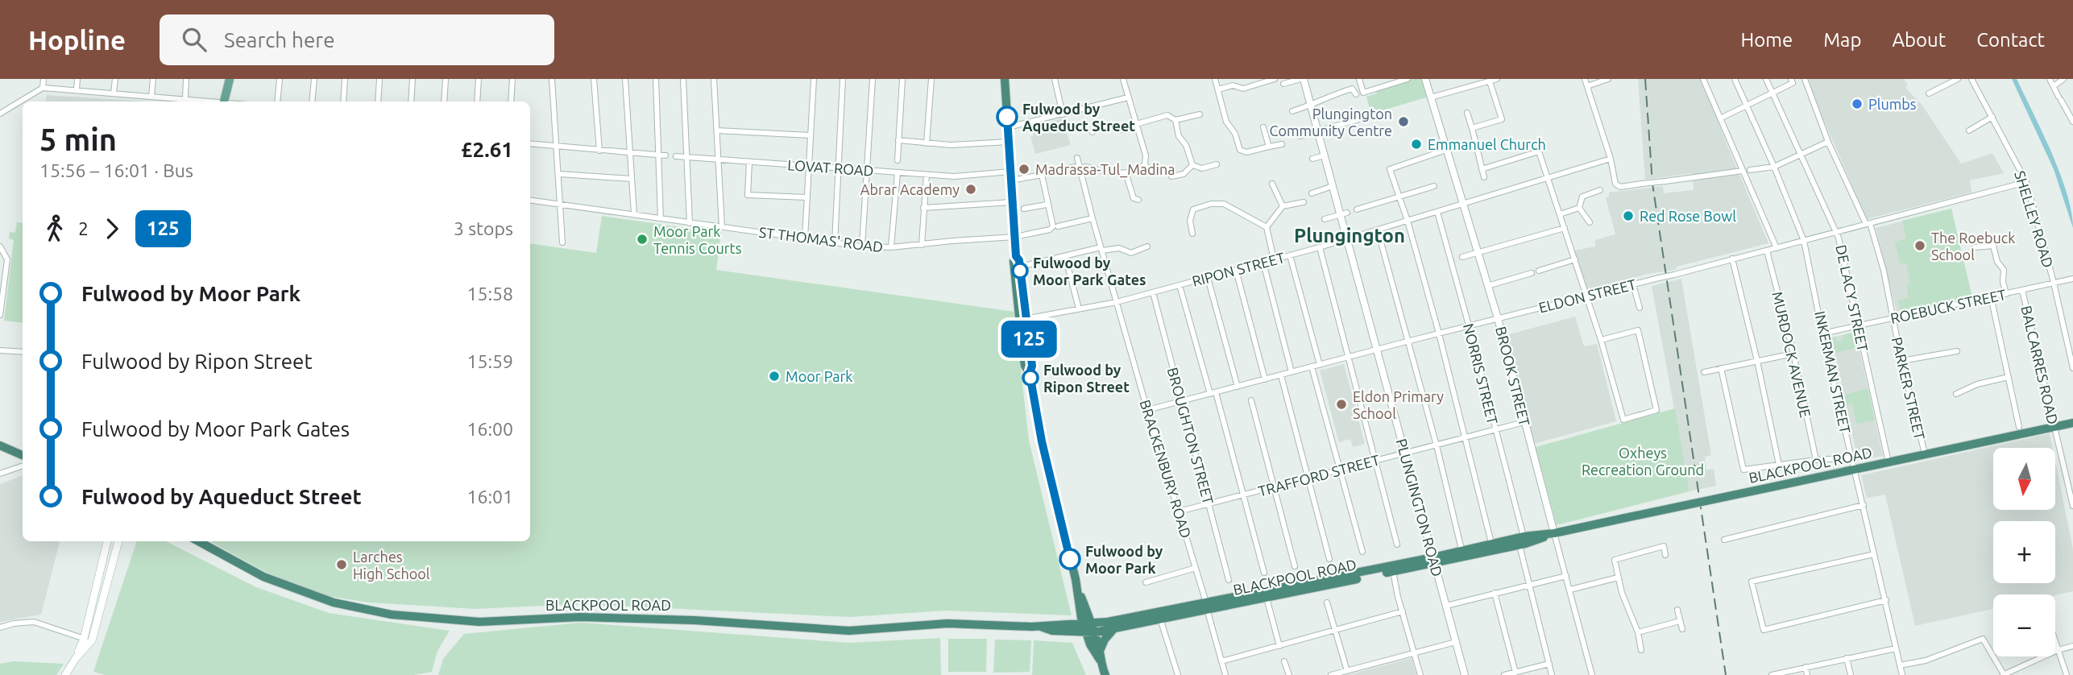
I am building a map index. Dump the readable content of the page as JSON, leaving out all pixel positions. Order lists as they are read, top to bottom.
{
  "streets": {
    "highway": ["BLACKPOOL ROAD"],
    "street": [
      "LOVAT ROAD",
      "SHELLEY ROAD",
      "ST THOMAS' ROAD",
      "RIPON STREET",
      "ELDON STREET",
      "DE LACY STREET",
      "ROEBUCK STREET",
      "MURDOCK AVENUE",
      "BALCARRES ROAD",
      "INKERMAN STREET",
      "NORRIS STREET",
      "BROOK STREET",
      "PARKER STREET",
      "BROUGHTON STREET",
      "BRACKENBURY ROAD",
      "TRAFFORD STREET",
      "PLUNGINGTON ROAD"
    ]
  },
  "crossings": [
    ["SHELLEY ROAD", "ELDON STREET"],
    ["SHELLEY ROAD", "ROEBUCK STREET"],
    ["ST THOMAS' ROAD", "BRACKENBURY ROAD"],
    ["RIPON STREET", "NORRIS STREET"],
    ["RIPON STREET", "BROOK STREET"],
    ["RIPON STREET", "BROUGHTON STREET"],
    ["RIPON STREET", "BRACKENBURY ROAD"],
    ["RIPON STREET", "PLUNGINGTON ROAD"],
    ["ELDON STREET", "DE LACY STREET"],
    ["ELDON STREET", "MURDOCK AVENUE"],
    ["ELDON STREET", "INKERMAN STREET"],
    ["ELDON STREET", "NORRIS STREET"],
    ["ELDON STREET", "BROOK STREET"],
    ["ELDON STREET", "PARKER STREET"],
    ["ELDON STREET", "BROUGHTON STREET"],
    ["ELDON STREET", "BRACKENBURY ROAD"],
    ["ELDON STREET", "PLUNGINGTON ROAD"],
    ["DE LACY STREET", "ROEBUCK STREET"],
    ["DE LACY STREET", "BLACKPOOL ROAD"],
    ["ROEBUCK STREET", "BALCARRES ROAD"],
    ["ROEBUCK STREET", "INKERMAN STREET"],
    ["ROEBUCK STREET", "PARKER STREET"],
    ["BALCARRES ROAD", "BLACKPOOL ROAD"],
    ["INKERMAN STREET", "BLACKPOOL ROAD"],
    ["NORRIS STREET", "BLACKPOOL ROAD"],
    ["NORRIS STREET", "TRAFFORD STREET"],
    ["BROOK STREET", "BLACKPOOL ROAD"],
    ["BROOK STREET", "TRAFFORD STREET"],
    ["PARKER STREET", "BLACKPOOL ROAD"],
    ["BROUGHTON STREET", "TRAFFORD STREET"],
    ["BLACKPOOL ROAD", "BRACKENBURY ROAD"],
    ["BLACKPOOL ROAD", "PLUNGINGTON ROAD"],
    ["BRACKENBURY ROAD", "TRAFFORD STREET"],
    ["TRAFFORD STREET", "PLUNGINGTON ROAD"]
  ],
  "districts": ["Plungington"],
  "parks": ["Oxheys Recreation Ground"],
  "places": [
    "Plumbs",
    "Fulwood by Aqueduct Street",
    "Plungington Community Centre",
    "Emmanuel Church",
    "Madrassa-Tul_Madina",
    "Abrar Academy",
    "Red Rose Bowl",
    "Moor Park Tennis Courts",
    "The Roebuck School",
    "Fulwood by Moor Park Gates",
    "Moor Park",
    "Fulwood by Ripon Street",
    "Eldon Primary School",
    "Fulwood by Moor Park",
    "Larches High School"
  ],
  "lines": ["bus line 125"],
  "north": "bottom",
  "page": {
    "header": "Hopline",
    "search": "Search here",
    "nav": [
      "Home",
      "Map",
      "About",
      "Contact"
    ],
    "on_map": "125",
    "heading": ["5 min", "15:56 – 16:01 · Bus", "£2.61"],
    "legs": ["2", "125", "3 stops"],
    "list": [
      {
        "name": "Fulwood by Moor Park",
        "value": "15:58"
      },
      {
        "name": "Fulwood by Ripon Street",
        "value": "15:59"
      },
      {
        "name": "Fulwood by Moor Park Gates",
        "value": "16:00"
      },
      {
        "name": "Fulwood by Aqueduct Street",
        "value": "16:01"
      }
    ],
    "map_buttons": ["+", "−"]
  }
}
